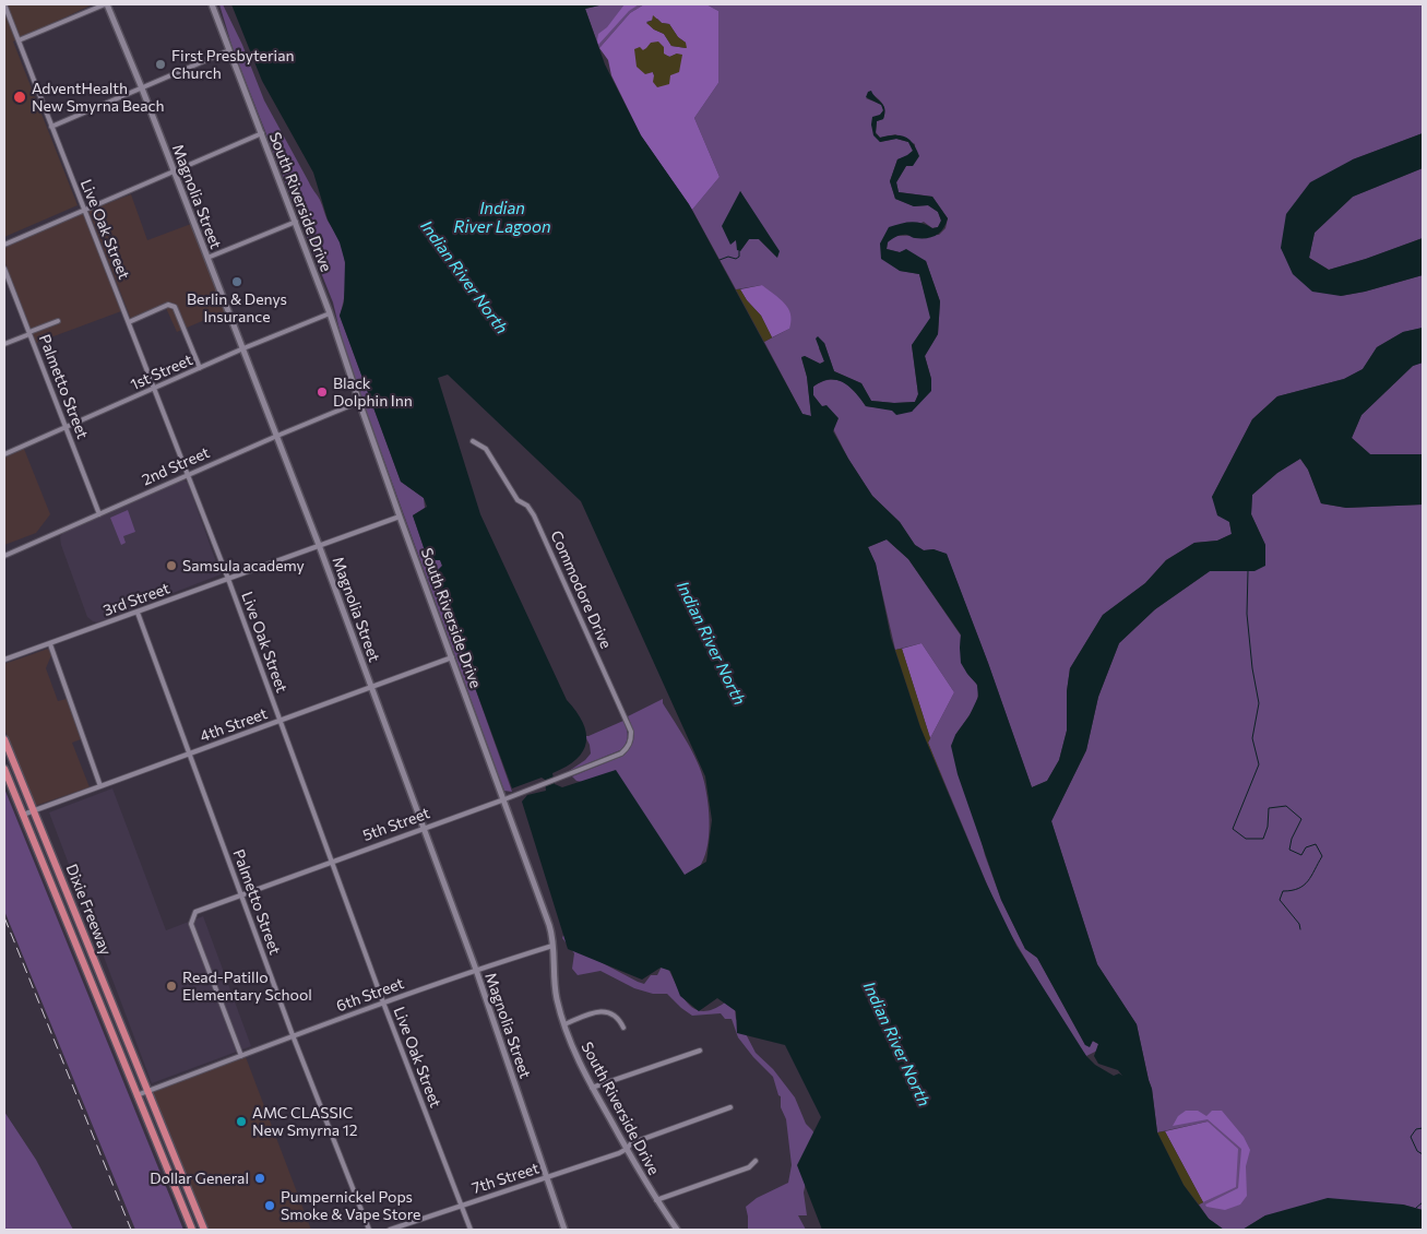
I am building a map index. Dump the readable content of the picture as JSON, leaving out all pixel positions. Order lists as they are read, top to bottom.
{
  "streets": {
    "main road": ["Dixie Freeway"],
    "street": [
      "Magnolia Street",
      "South Riverside Drive",
      "Live Oak Street",
      "1st Street",
      "Palmetto Street",
      "2nd Street",
      "Commodore Drive",
      "3rd Street",
      "4th Street",
      "5th Street",
      "6th Street",
      "7th Street"
    ]
  },
  "crossings": [
    ["Magnolia Street", "1st Street"],
    ["Magnolia Street", "2nd Street"],
    ["Magnolia Street", "3rd Street"],
    ["Magnolia Street", "4th Street"],
    ["Magnolia Street", "5th Street"],
    ["Magnolia Street", "6th Street"],
    ["Magnolia Street", "7th Street"],
    ["South Riverside Drive", "1st Street"],
    ["South Riverside Drive", "2nd Street"],
    ["South Riverside Drive", "3rd Street"],
    ["South Riverside Drive", "4th Street"],
    ["South Riverside Drive", "5th Street"],
    ["South Riverside Drive", "6th Street"],
    ["South Riverside Drive", "7th Street"],
    ["Live Oak Street", "1st Street"],
    ["Live Oak Street", "2nd Street"],
    ["Live Oak Street", "3rd Street"],
    ["Live Oak Street", "4th Street"],
    ["Live Oak Street", "5th Street"],
    ["Live Oak Street", "6th Street"],
    ["Live Oak Street", "7th Street"],
    ["1st Street", "Palmetto Street"],
    ["Palmetto Street", "2nd Street"],
    ["Palmetto Street", "3rd Street"],
    ["Palmetto Street", "4th Street"],
    ["Palmetto Street", "5th Street"],
    ["Palmetto Street", "6th Street"],
    ["Commodore Drive", "5th Street"],
    ["4th Street", "Dixie Freeway"],
    ["5th Street", "6th Street"],
    ["Dixie Freeway", "6th Street"]
  ],
  "water": ["Indian River Lagoon", "Indian River North"],
  "places": [
    "First Presbyterian Church",
    "AdventHealth New Smyrna Beach",
    "Berlin & Denys Insurance",
    "Black Dolphin Inn",
    "Samsula academy",
    "Read-Patillo Elementary School",
    "AMC CLASSIC New Smyrna 12",
    "Dollar General",
    "Pumpernickel Pops Smoke & Vape Store"
  ]
}
